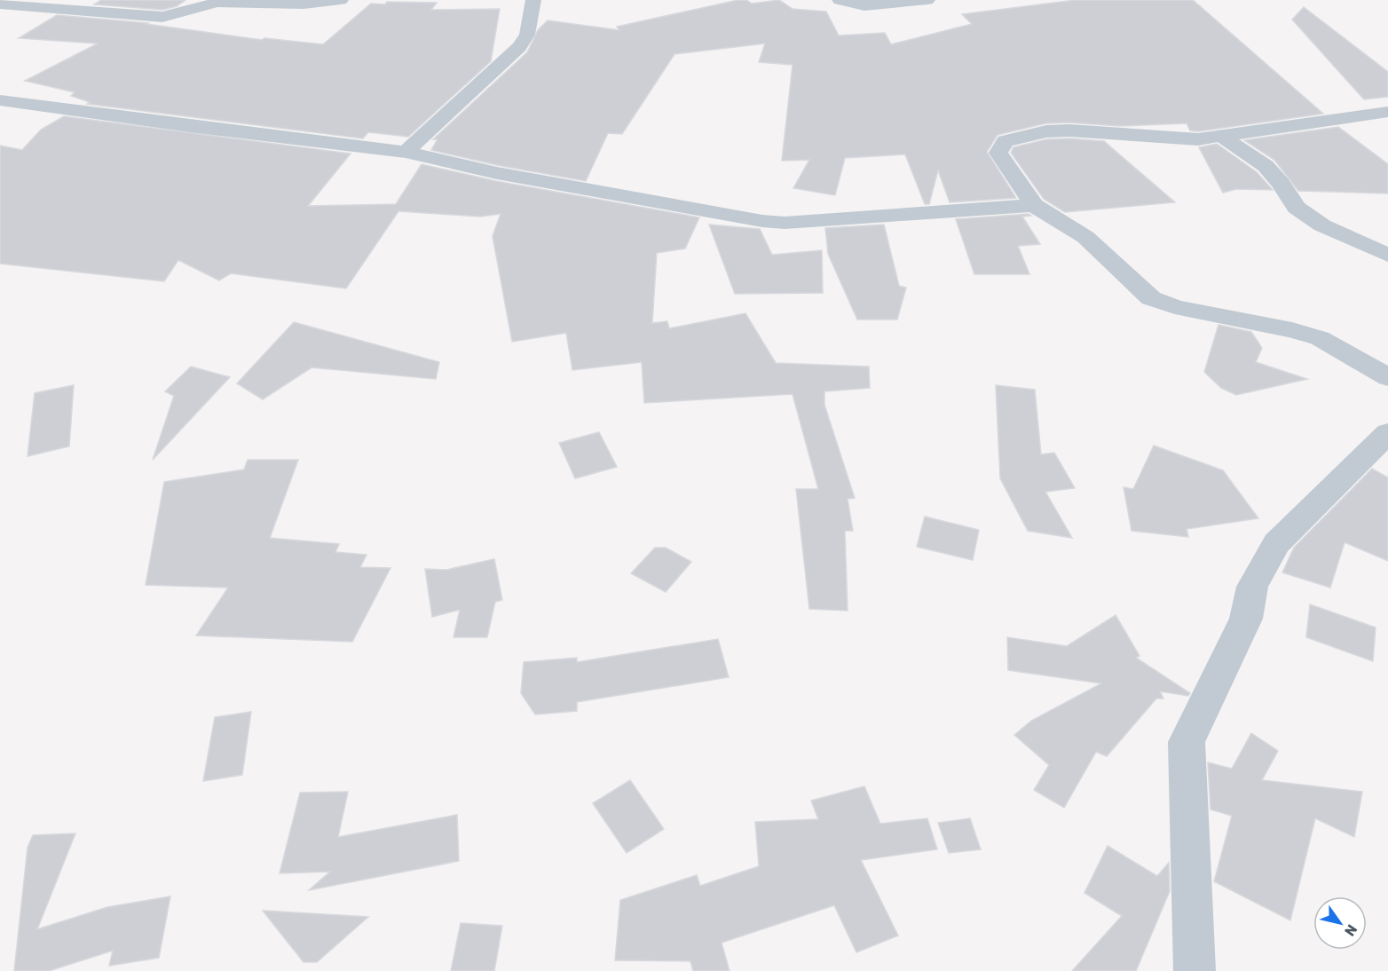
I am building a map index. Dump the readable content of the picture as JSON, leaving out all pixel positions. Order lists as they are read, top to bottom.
{
  "north": "bottom right"
}
